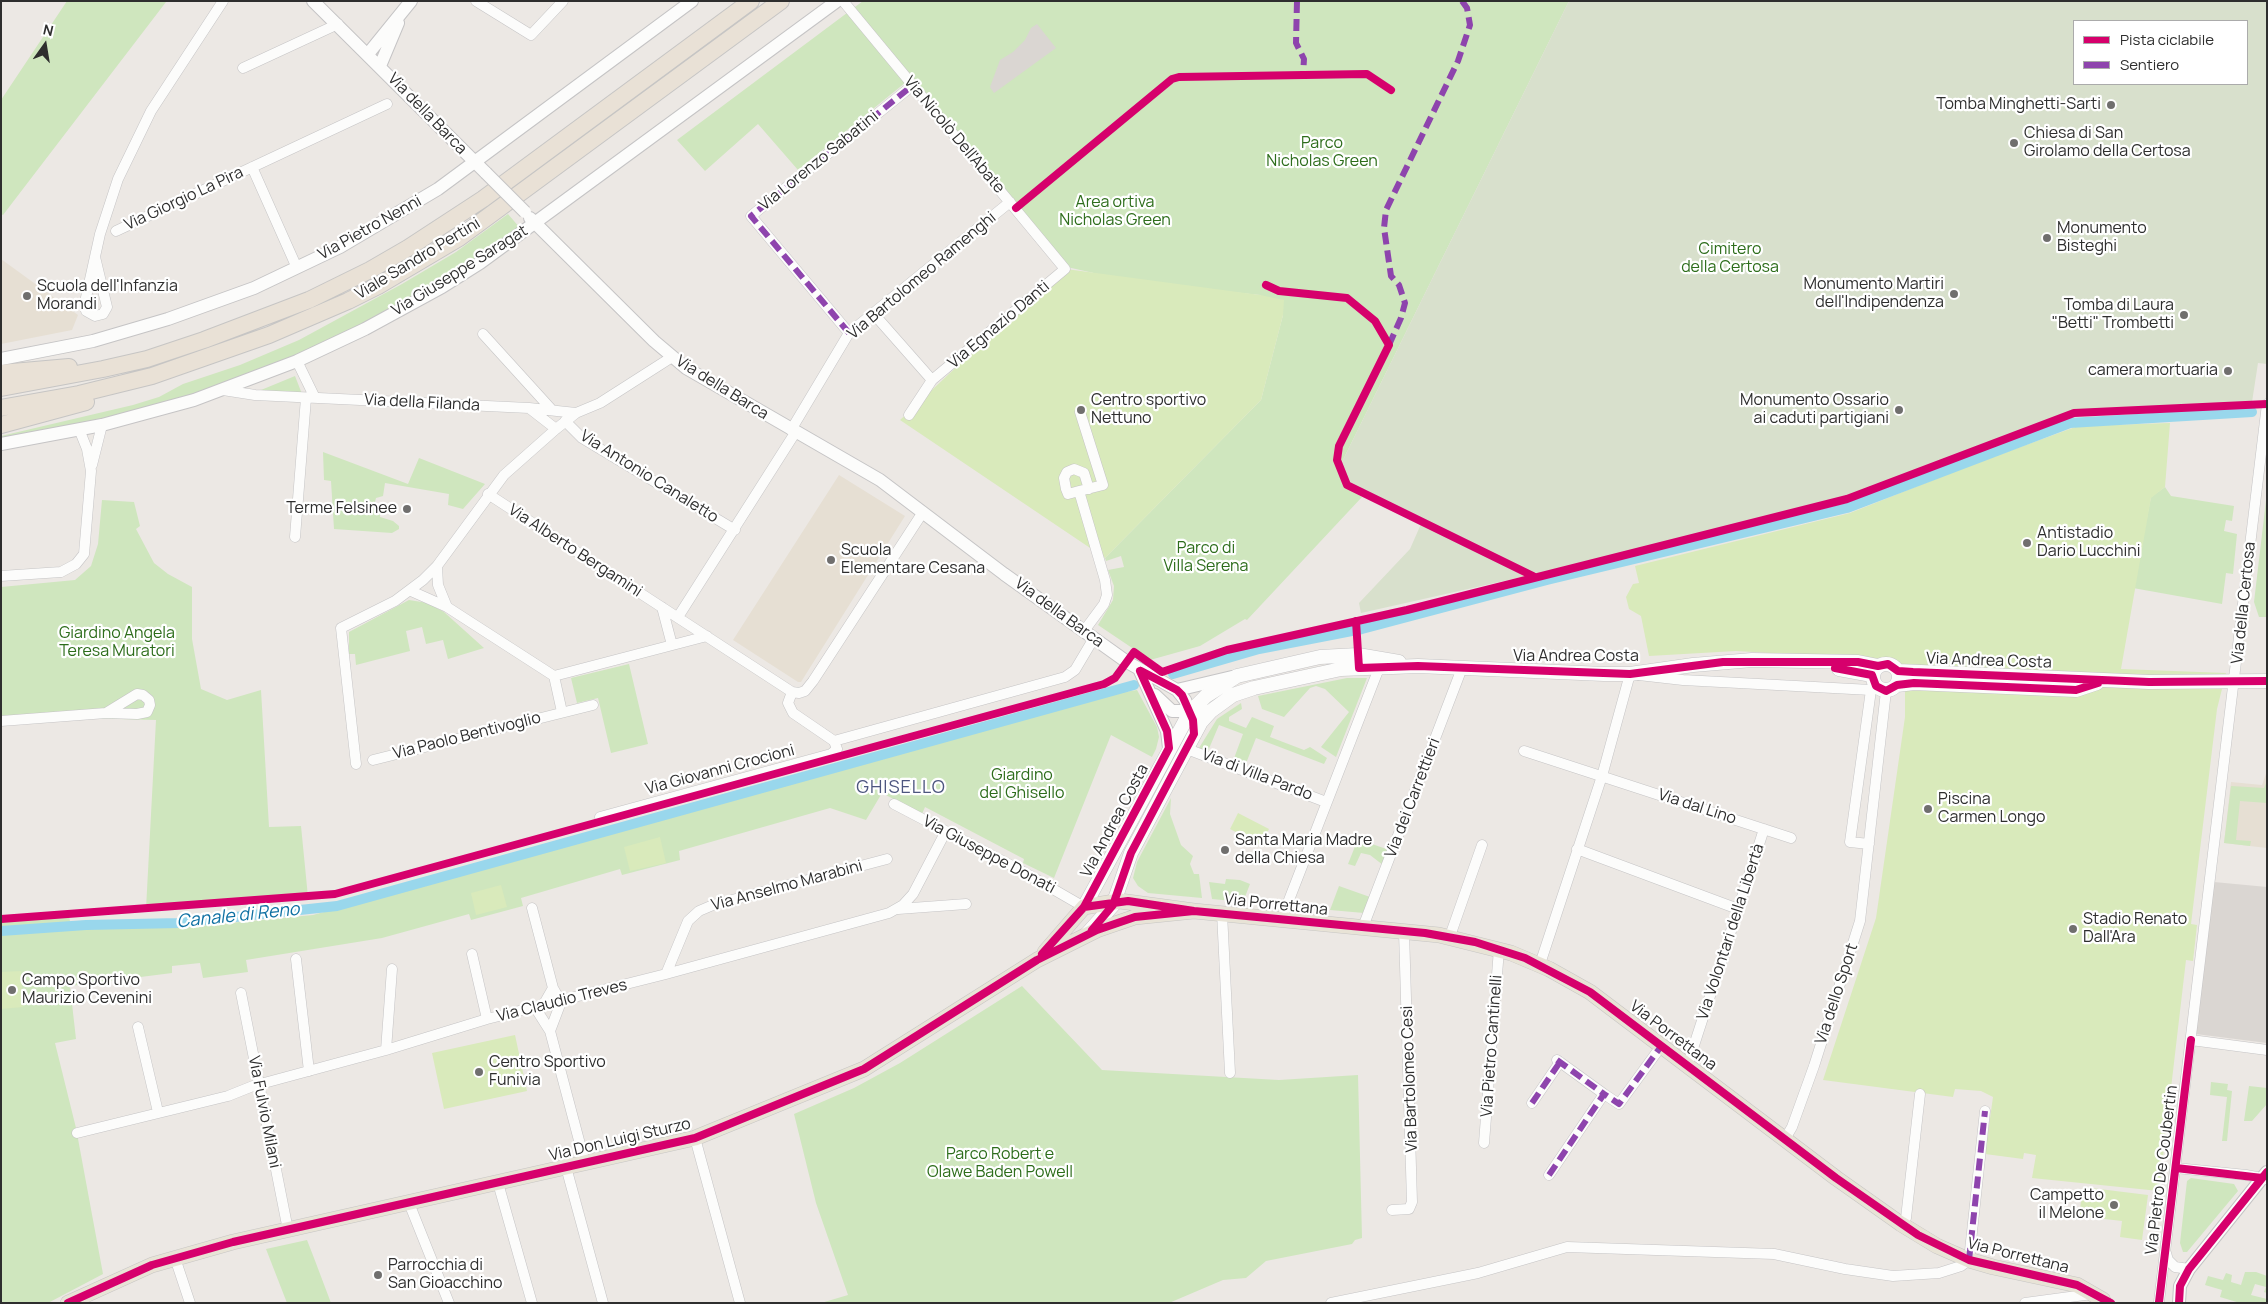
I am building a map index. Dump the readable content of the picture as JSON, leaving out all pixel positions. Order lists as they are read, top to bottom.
{
  "streets": {
    "highway": ["Viale Sandro Pertini"],
    "main road": ["Via Andrea Costa", "Via Porrettana", "Via Don Luigi Sturzo"],
    "street": [
      "Via della Barca",
      "Via Nicolò Dell'Abate",
      "Via Lorenzo Sabatini",
      "Via Giorgio La Pira",
      "Via Pietro Nenni",
      "Via Giuseppe Saragat",
      "Via Bartolomeo Ramenghi",
      "Via Egnazio Danti",
      "Via della Filanda",
      "Via Antonio Canaletto",
      "Via Alberto Bergamini",
      "Via della Certosa",
      "Via Paolo Bentivoglio",
      "Via Giovanni Crocioni",
      "Via di Villa Pardo",
      "Via dei Carrettieri",
      "Via dal Lino",
      "Via Giuseppe Donati",
      "Via Anselmo Marabini",
      "Via Volontari della Libertà",
      "Via dello Sport",
      "Via Claudio Treves",
      "Via Pietro Cantinelli",
      "Via Bartolomeo Cesi",
      "Via Fulvio Milani",
      "Via Pietro De Coubertin"
    ]
  },
  "crossings": [
    ["Via della Barca", "Via Pietro Nenni"],
    ["Via della Barca", "Via Giuseppe Saragat"],
    ["Via della Barca", "Via Bartolomeo Ramenghi"],
    ["Via della Barca", "Via Andrea Costa"],
    ["Via Nicolò Dell'Abate", "Via Lorenzo Sabatini"],
    ["Via Nicolò Dell'Abate", "Via Bartolomeo Ramenghi"],
    ["Via Nicolò Dell'Abate", "Via Egnazio Danti"],
    ["Via Lorenzo Sabatini", "Via Bartolomeo Ramenghi"],
    ["Via Giorgio La Pira", "Via Pietro Nenni"],
    ["Via Giuseppe Saragat", "Via della Filanda"],
    ["Via Bartolomeo Ramenghi", "Via Egnazio Danti"],
    ["Via Bartolomeo Ramenghi", "Via Antonio Canaletto"],
    ["Via Bartolomeo Ramenghi", "Via Alberto Bergamini"],
    ["Via della Certosa", "Via Andrea Costa"],
    ["Via della Certosa", "Via Pietro De Coubertin"],
    ["Via Andrea Costa", "Via di Villa Pardo"],
    ["Via Andrea Costa", "Via dei Carrettieri"],
    ["Via Andrea Costa", "Via Giuseppe Donati"],
    ["Via Andrea Costa", "Via Porrettana"],
    ["Via Andrea Costa", "Via dello Sport"],
    ["Via Andrea Costa", "Via Don Luigi Sturzo"],
    ["Via Andrea Costa", "Via Pietro De Coubertin"],
    ["Via dei Carrettieri", "Via Porrettana"],
    ["Via dal Lino", "Via Volontari della Libertà"],
    ["Via Giuseppe Donati", "Via Porrettana"],
    ["Via Giuseppe Donati", "Via Claudio Treves"],
    ["Via Giuseppe Donati", "Via Don Luigi Sturzo"],
    ["Via Anselmo Marabini", "Via Claudio Treves"],
    ["Via Porrettana", "Via Volontari della Libertà"],
    ["Via Porrettana", "Via dello Sport"],
    ["Via Porrettana", "Via Pietro Cantinelli"],
    ["Via Porrettana", "Via Bartolomeo Cesi"],
    ["Via Porrettana", "Via Don Luigi Sturzo"],
    ["Via Claudio Treves", "Via Fulvio Milani"],
    ["Via Fulvio Milani", "Via Don Luigi Sturzo"]
  ],
  "districts": ["GHISELLO"],
  "water": ["Canale di Reno"],
  "parks": [
    "Parco Nicholas Green",
    "Area ortiva Nicholas Green",
    "Cimitero della Certosa",
    "Parco di Villa Serena",
    "Giardino Angela Teresa Muratori",
    "Giardino del Ghisello",
    "Parco Robert e Olawe Baden Powell"
  ],
  "places": [
    "Tomba Minghetti-Sarti",
    "Chiesa di San Girolamo della Certosa",
    "Monumento Bisteghi",
    "Monumento Martiri dell'Indipendenza",
    "Scuola dell'Infanzia Morandi",
    "Tomba di Laura \"Betti\" Trombetti",
    "camera mortuaria",
    "Centro sportivo Nettuno",
    "Monumento Ossario ai caduti partigiani",
    "Terme Felsinee",
    "Antistadio Dario Lucchini",
    "Scuola Elementare Cesana",
    "Piscina Carmen Longo",
    "Santa Maria Madre della Chiesa",
    "Stadio Renato Dall'Ara",
    "Campo Sportivo Maurizio Cevenini",
    "Centro Sportivo Funivia",
    "Campetto il Melone",
    "Parrocchia di San Gioacchino"
  ],
  "legend": ["Pista ciclabile", "Sentiero"],
  "north": "top"
}
